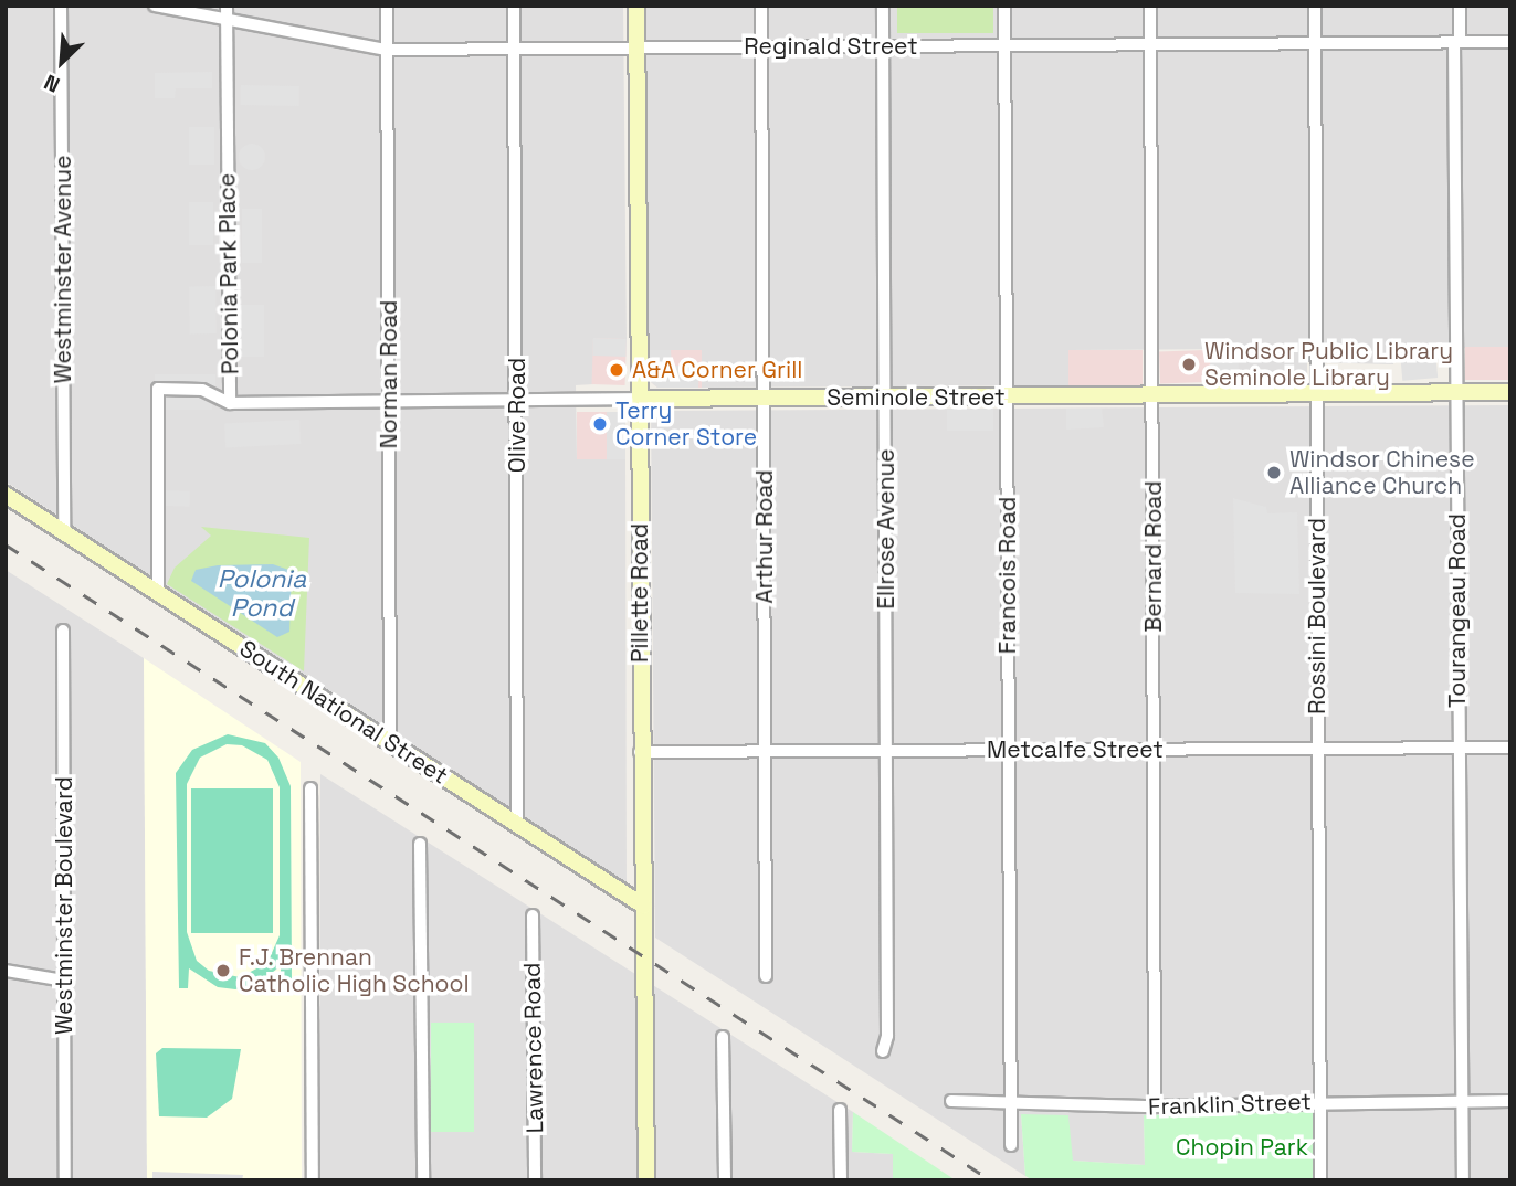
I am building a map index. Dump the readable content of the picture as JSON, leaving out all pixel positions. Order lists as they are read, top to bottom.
{
  "streets": {
    "street": [
      "Reginald Street",
      "Westminster Avenue",
      "Polonia Park Place",
      "Norman Road",
      "Seminole Street",
      "Olive Road",
      "Ellrose Avenue",
      "Arthur Road",
      "Bernard Road",
      "Francois Road",
      "Pillette Road",
      "Tourangeau Road",
      "Rossini Boulevard",
      "South National Street",
      "Metcalfe Street",
      "Westminster Boulevard",
      "Lawrence Road",
      "Franklin Street"
    ]
  },
  "crossings": [
    ["Reginald Street", "Polonia Park Place"],
    ["Reginald Street", "Norman Road"],
    ["Reginald Street", "Olive Road"],
    ["Reginald Street", "Ellrose Avenue"],
    ["Reginald Street", "Arthur Road"],
    ["Reginald Street", "Bernard Road"],
    ["Reginald Street", "Francois Road"],
    ["Reginald Street", "Pillette Road"],
    ["Reginald Street", "Tourangeau Road"],
    ["Reginald Street", "Rossini Boulevard"],
    ["Westminster Avenue", "South National Street"],
    ["Polonia Park Place", "Seminole Street"],
    ["Polonia Park Place", "South National Street"],
    ["Norman Road", "Seminole Street"],
    ["Norman Road", "South National Street"],
    ["Seminole Street", "Olive Road"],
    ["Seminole Street", "Ellrose Avenue"],
    ["Seminole Street", "Arthur Road"],
    ["Seminole Street", "Bernard Road"],
    ["Seminole Street", "Francois Road"],
    ["Seminole Street", "Pillette Road"],
    ["Seminole Street", "Tourangeau Road"],
    ["Seminole Street", "Rossini Boulevard"],
    ["Olive Road", "South National Street"],
    ["Ellrose Avenue", "Metcalfe Street"],
    ["Arthur Road", "Metcalfe Street"],
    ["Bernard Road", "Metcalfe Street"],
    ["Bernard Road", "Franklin Street"],
    ["Francois Road", "Metcalfe Street"],
    ["Francois Road", "Franklin Street"],
    ["Pillette Road", "South National Street"],
    ["Pillette Road", "Metcalfe Street"],
    ["Tourangeau Road", "Metcalfe Street"],
    ["Tourangeau Road", "Franklin Street"],
    ["Rossini Boulevard", "Metcalfe Street"],
    ["Rossini Boulevard", "Franklin Street"]
  ],
  "water": ["Polonia Pond"],
  "parks": ["Chopin Park"],
  "places": [
    "Windsor Public Library Seminole Library",
    "A&A Corner Grill",
    "Terry Corner Store",
    "Windsor Chinese Alliance Church",
    "F.J. Brennan Catholic High School"
  ],
  "north": "bottom left"
}
